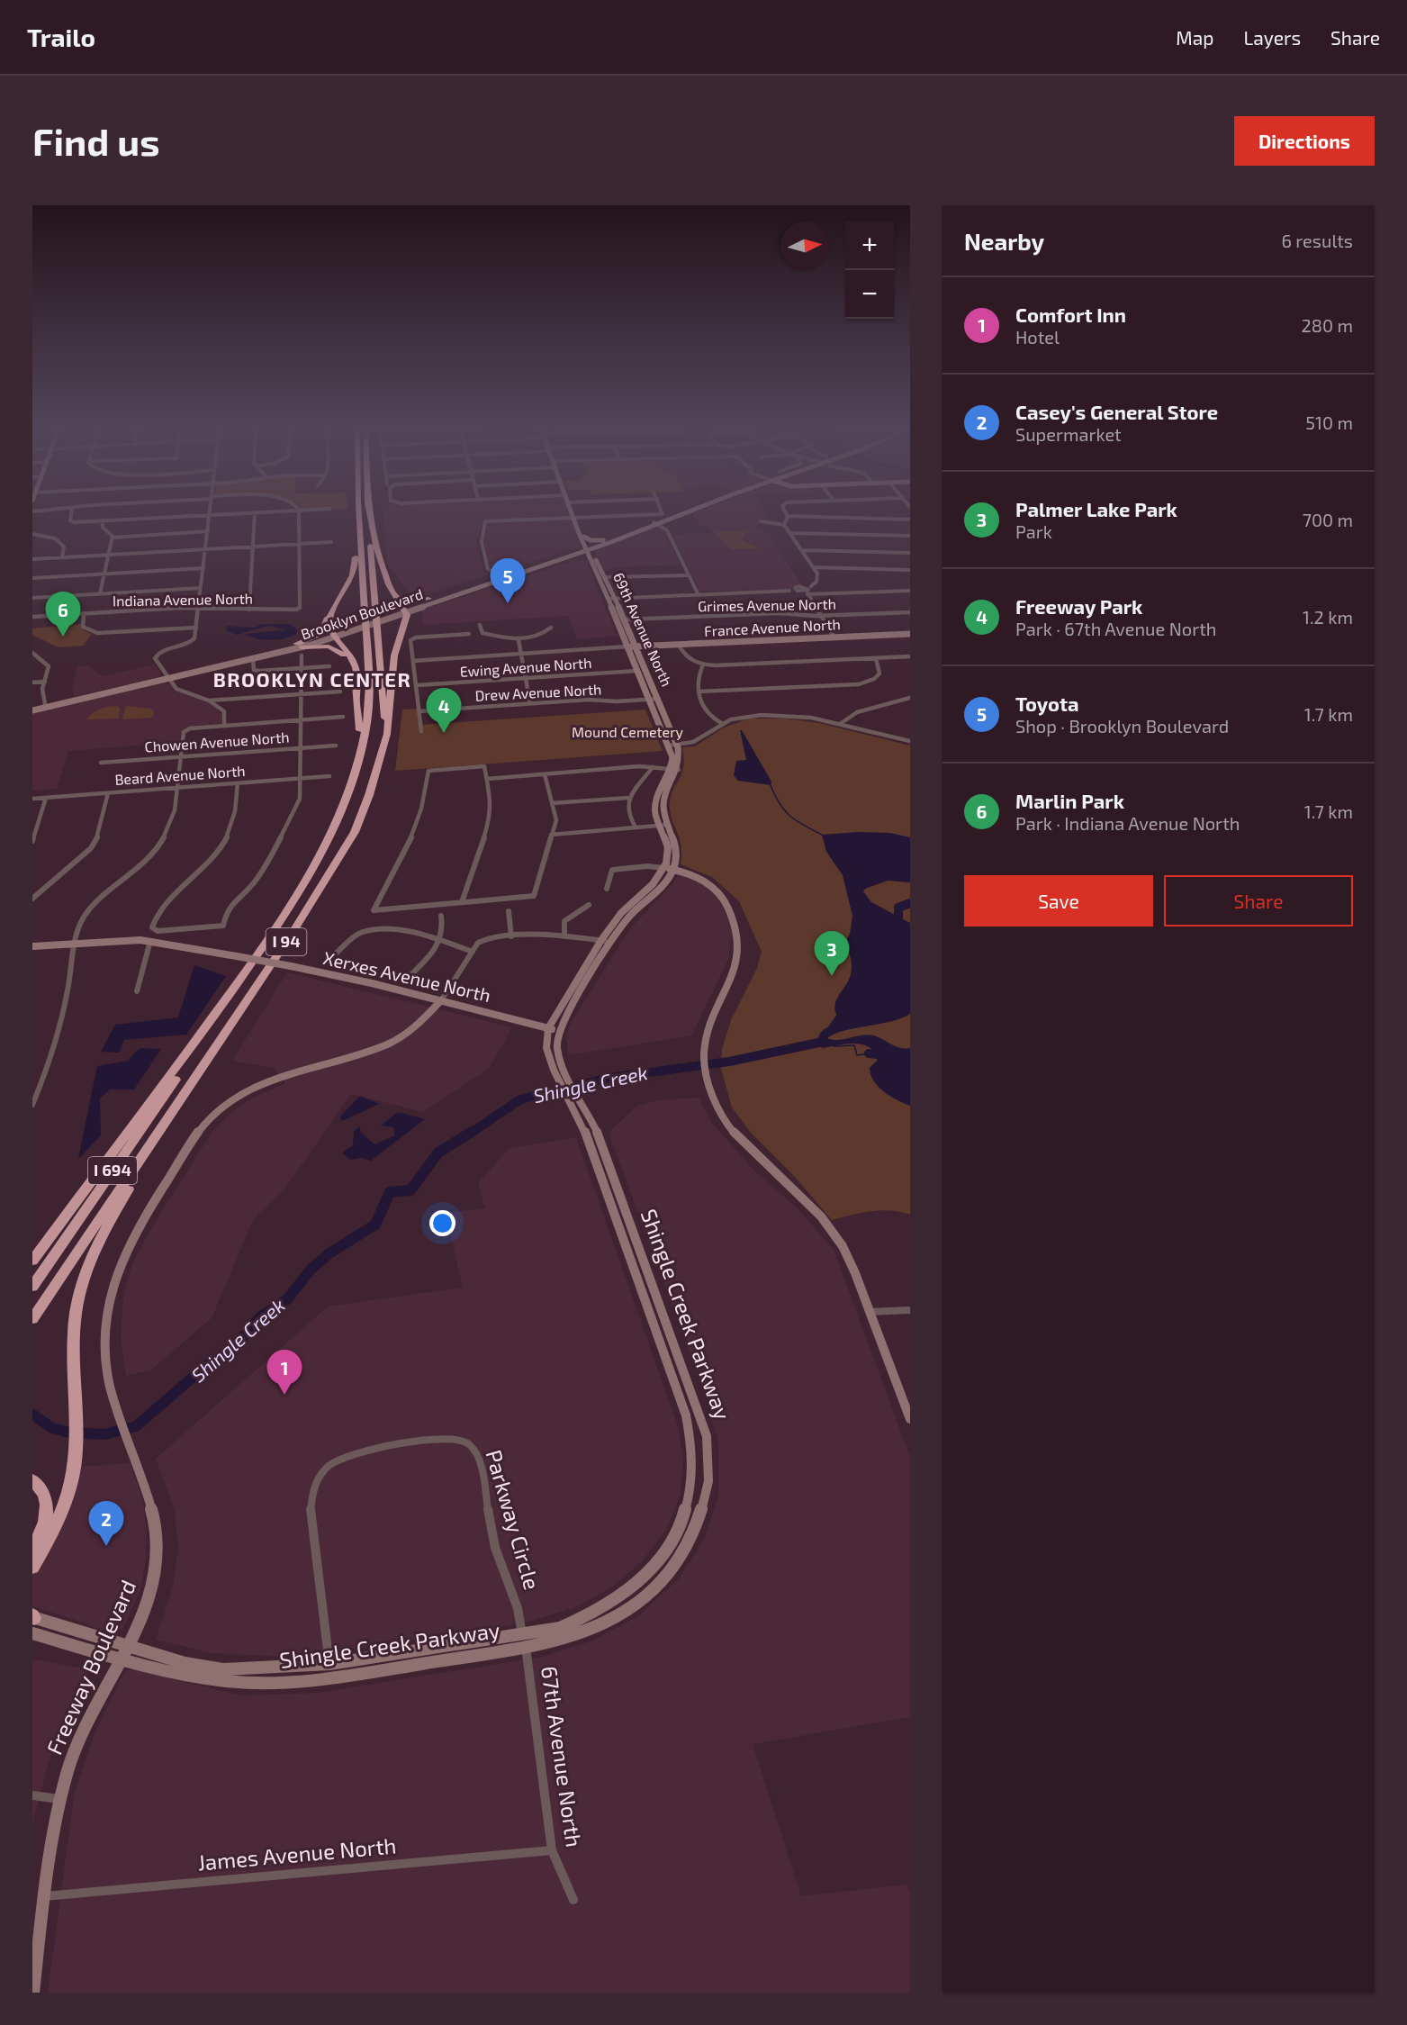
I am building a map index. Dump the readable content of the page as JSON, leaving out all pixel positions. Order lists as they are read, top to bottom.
{
  "streets": {
    "highway": ["I 94", "I 694"],
    "street": [
      "Indiana Avenue North",
      "Grimes Avenue North",
      "Brooklyn Boulevard",
      "France Avenue North",
      "69th Avenue North",
      "Ewing Avenue North",
      "Drew Avenue North",
      "Chowen Avenue North",
      "Beard Avenue North",
      "Xerxes Avenue North",
      "Shingle Creek Parkway",
      "Parkway Circle",
      "Freeway Boulevard",
      "67th Avenue North",
      "James Avenue North"
    ]
  },
  "crossings": [
    ["Grimes Avenue North", "69th Avenue North"],
    ["Brooklyn Boulevard", "69th Avenue North"],
    ["France Avenue North", "69th Avenue North"],
    ["69th Avenue North", "Ewing Avenue North"],
    ["69th Avenue North", "Drew Avenue North"],
    ["I 94", "I 694"],
    ["Xerxes Avenue North", "Shingle Creek Parkway"],
    ["Xerxes Avenue North", "Freeway Boulevard"],
    ["Shingle Creek Parkway", "Parkway Circle"],
    ["Shingle Creek Parkway", "Freeway Boulevard"],
    ["Shingle Creek Parkway", "67th Avenue North"],
    ["Parkway Circle", "67th Avenue North"],
    ["Freeway Boulevard", "James Avenue North"],
    ["67th Avenue North", "James Avenue North"]
  ],
  "districts": ["BROOKLYN CENTER"],
  "water": ["Shingle Creek"],
  "parks": ["Mound Cemetery"],
  "north": "right",
  "page": {
    "header": "Trailo",
    "nav": ["Map", "Layers", "Share"],
    "buttons": [
      "Directions",
      ["Save", "Share"]
    ],
    "title": "Find us",
    "heading": ["Nearby", "6 results"],
    "map_buttons": ["+", "−"],
    "list": [
      {
        "mark": "1",
        "name": "Comfort Inn",
        "note": "Hotel",
        "value": "280 m"
      },
      {
        "mark": "2",
        "name": "Casey's General Store",
        "note": "Supermarket",
        "value": "510 m"
      },
      {
        "mark": "3",
        "name": "Palmer Lake Park",
        "note": "Park",
        "value": "700 m"
      },
      {
        "mark": "4",
        "name": "Freeway Park",
        "note": "Park · 67th Avenue North",
        "value": "1.2 km"
      },
      {
        "mark": "5",
        "name": "Toyota",
        "note": "Shop · Brooklyn Boulevard",
        "value": "1.7 km"
      },
      {
        "mark": "6",
        "name": "Marlin Park",
        "note": "Park · Indiana Avenue North",
        "value": "1.7 km"
      }
    ],
    "pins": [
      "5",
      "6",
      "4",
      "3",
      "1",
      "2"
    ]
  }
}
